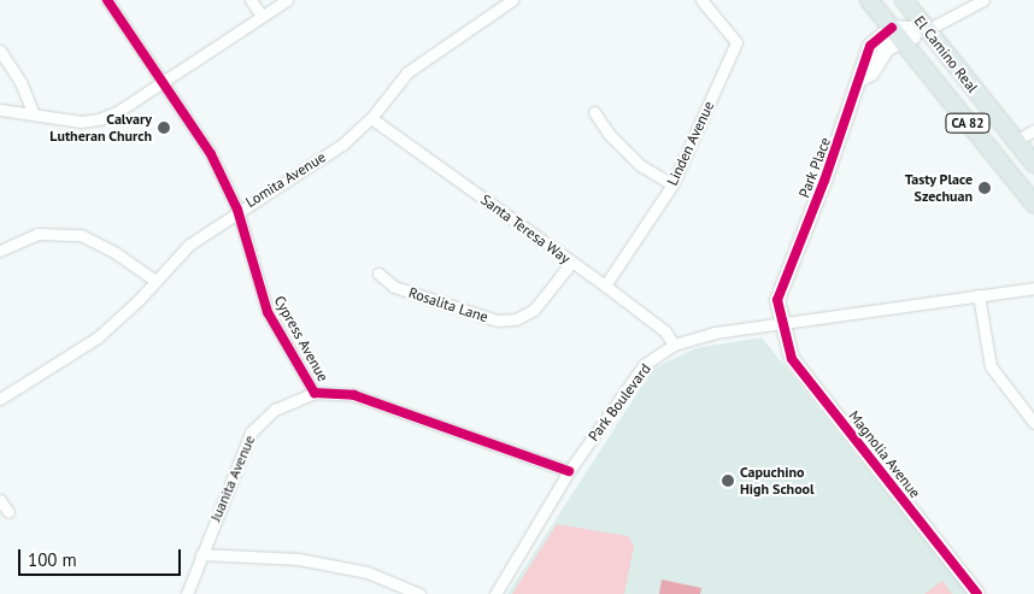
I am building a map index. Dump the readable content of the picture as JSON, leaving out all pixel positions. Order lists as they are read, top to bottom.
{
  "streets": {
    "main road": [
      "El Camino Real",
      "CA 82",
      "Park Place",
      "Magnolia Avenue"
    ],
    "street": [
      "Linden Avenue",
      "Lomita Avenue",
      "Santa Teresa Way",
      "Rosalita Lane",
      "Cypress Avenue",
      "Park Boulevard",
      "Juanita Avenue"
    ]
  },
  "crossings": [
    ["El Camino Real", "Park Place"],
    ["Linden Avenue", "Santa Teresa Way"],
    ["Park Place", "Park Boulevard"],
    ["Park Place", "Magnolia Avenue"],
    ["Lomita Avenue", "Santa Teresa Way"],
    ["Lomita Avenue", "Cypress Avenue"],
    ["Santa Teresa Way", "Rosalita Lane"],
    ["Santa Teresa Way", "Park Boulevard"],
    ["Cypress Avenue", "Park Boulevard"],
    ["Cypress Avenue", "Juanita Avenue"],
    ["Park Boulevard", "Magnolia Avenue"]
  ],
  "places": ["Calvary Lutheran Church", "Tasty Place Szechuan", "Capuchino High School"],
  "scale_bar": "100 m"
}
